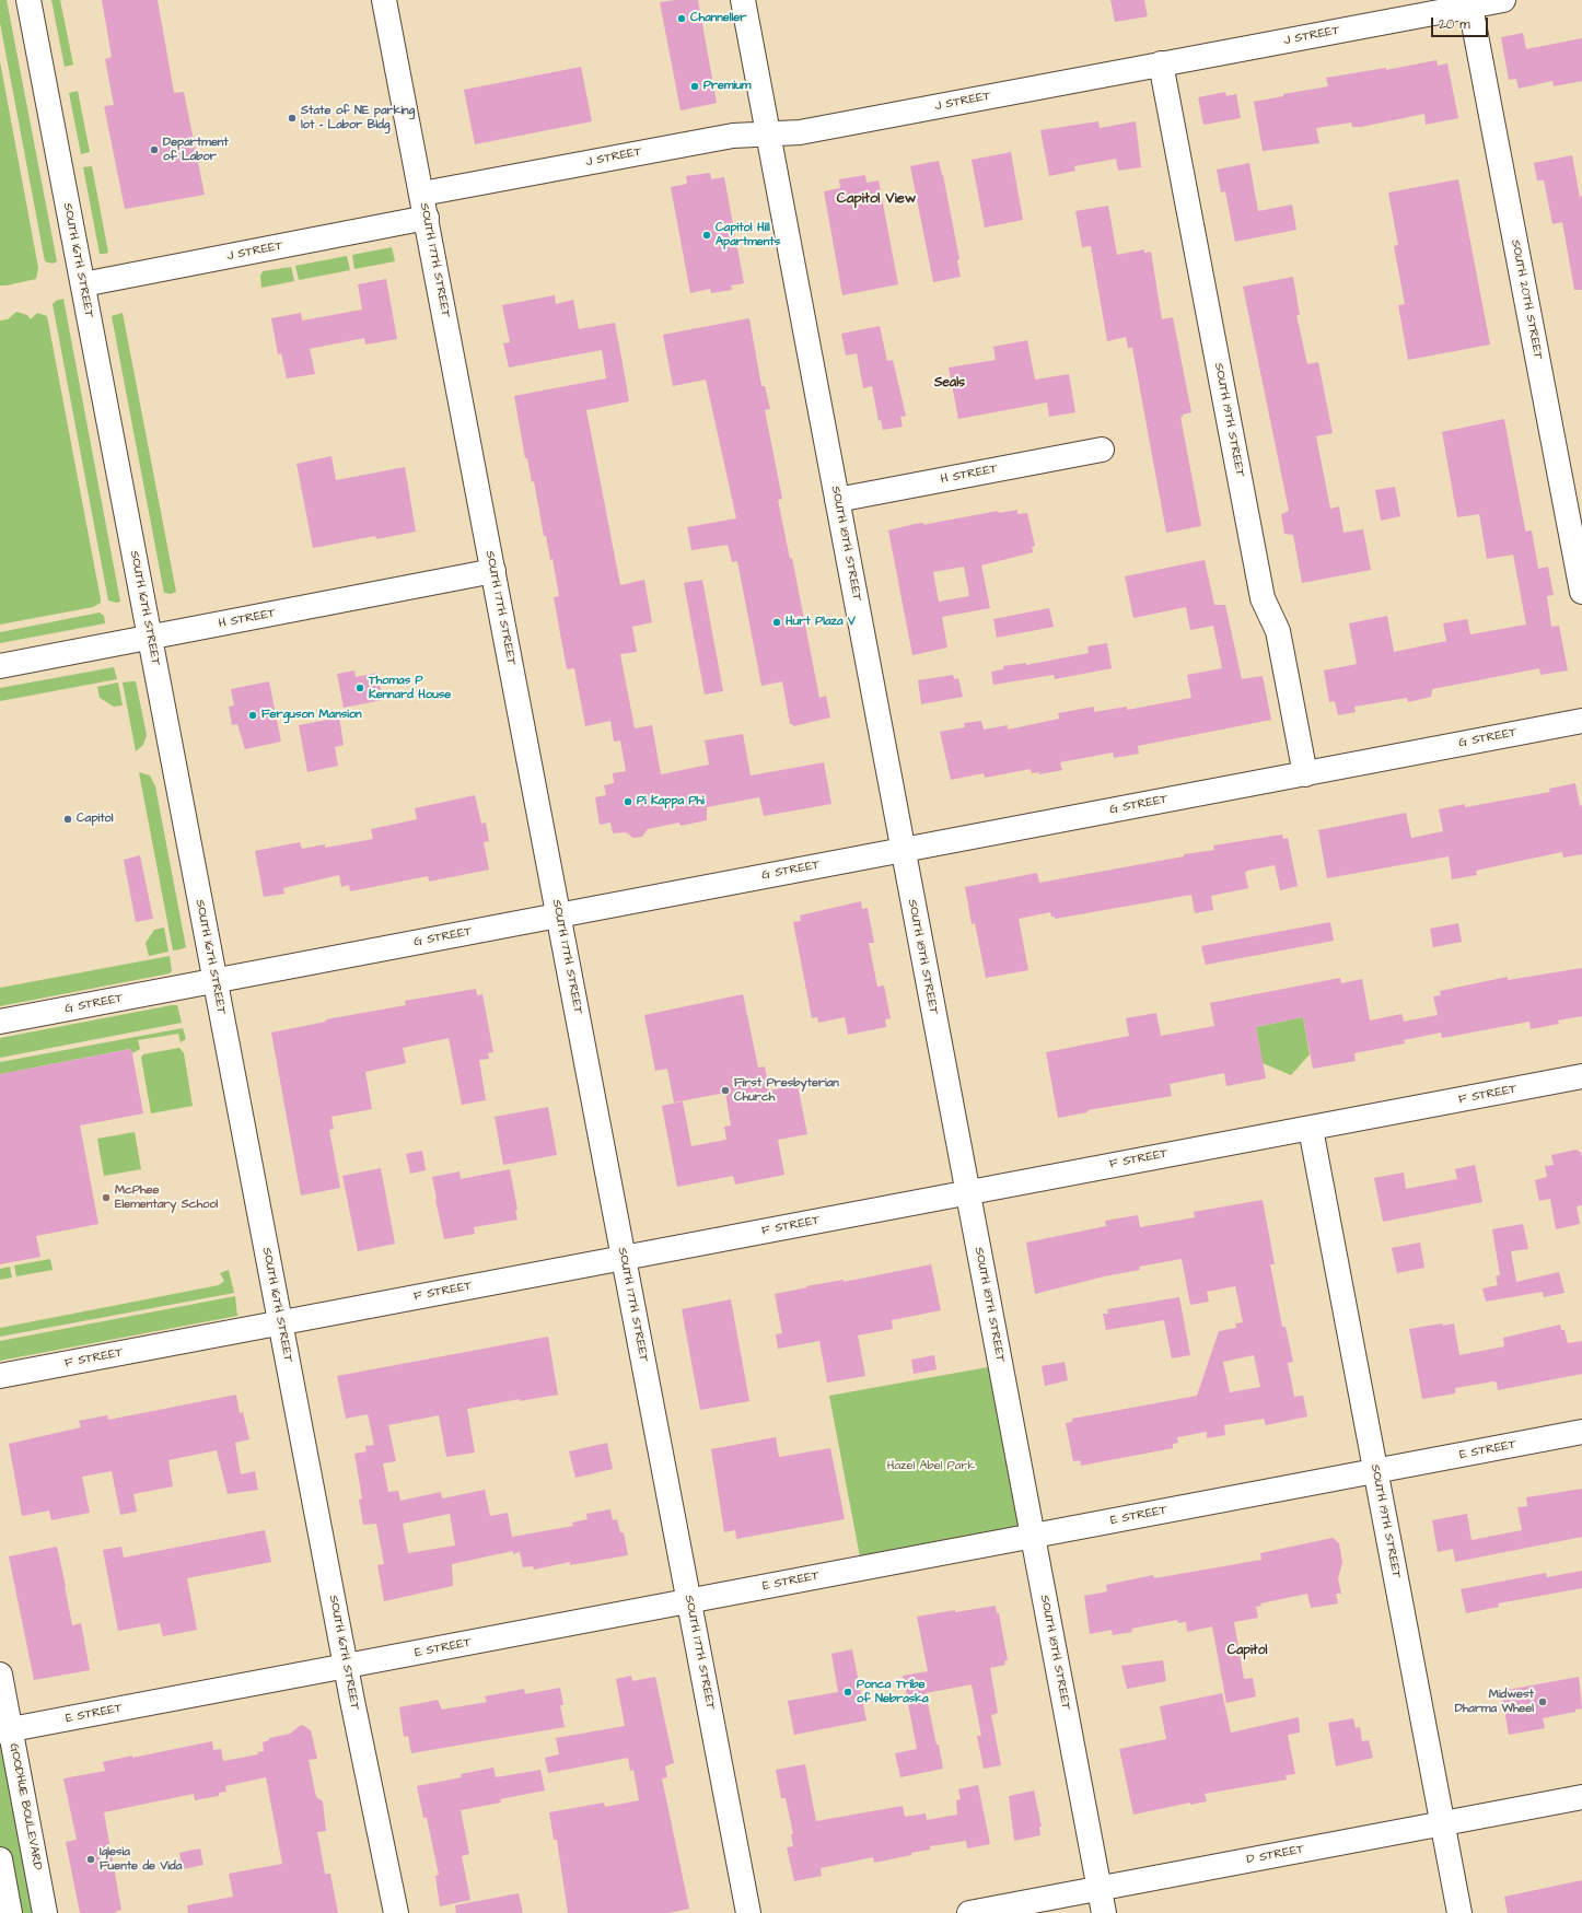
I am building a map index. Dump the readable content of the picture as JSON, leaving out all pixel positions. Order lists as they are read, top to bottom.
{
  "streets": {
    "street": [
      "J STREET",
      "SOUTH 16TH STREET",
      "SOUTH 17TH STREET",
      "SOUTH 20TH STREET",
      "SOUTH 19TH STREET",
      "H STREET",
      "SOUTH 18TH STREET",
      "G STREET",
      "F STREET",
      "E STREET",
      "GOODHUE BOULEVARD",
      "D STREET"
    ]
  },
  "crossings": [
    ["J STREET", "SOUTH 16TH STREET"],
    ["J STREET", "SOUTH 17TH STREET"],
    ["J STREET", "SOUTH 20TH STREET"],
    ["J STREET", "SOUTH 19TH STREET"],
    ["J STREET", "SOUTH 18TH STREET"],
    ["SOUTH 16TH STREET", "H STREET"],
    ["SOUTH 16TH STREET", "G STREET"],
    ["SOUTH 16TH STREET", "F STREET"],
    ["SOUTH 16TH STREET", "E STREET"],
    ["SOUTH 17TH STREET", "H STREET"],
    ["SOUTH 17TH STREET", "G STREET"],
    ["SOUTH 17TH STREET", "F STREET"],
    ["SOUTH 17TH STREET", "E STREET"],
    ["SOUTH 19TH STREET", "G STREET"],
    ["SOUTH 19TH STREET", "F STREET"],
    ["SOUTH 19TH STREET", "E STREET"],
    ["SOUTH 19TH STREET", "D STREET"],
    ["H STREET", "SOUTH 18TH STREET"],
    ["SOUTH 18TH STREET", "G STREET"],
    ["SOUTH 18TH STREET", "F STREET"],
    ["SOUTH 18TH STREET", "E STREET"],
    ["SOUTH 18TH STREET", "D STREET"],
    ["E STREET", "GOODHUE BOULEVARD"]
  ],
  "districts": ["Capitol View", "Seals", "Capitol"],
  "parks": ["Hazel Abel Park"],
  "places": [
    "Channeller",
    "Premium",
    "State of NE parking lot - Labor Bldg",
    "Department of Labor",
    "Capitol Hill Apartments",
    "Hurt Plaza V",
    "Thomas P Kennard House",
    "Ferguson Mansion",
    "Pi Kappa Phi",
    "Capitol",
    "First Presbyterian Church",
    "McPhee Elementary School",
    "Ponca Tribe of Nebraska",
    "Midwest Dharma Wheel",
    "Iglesia Fuente de Vida"
  ],
  "scale_bar": "20 m"
}
